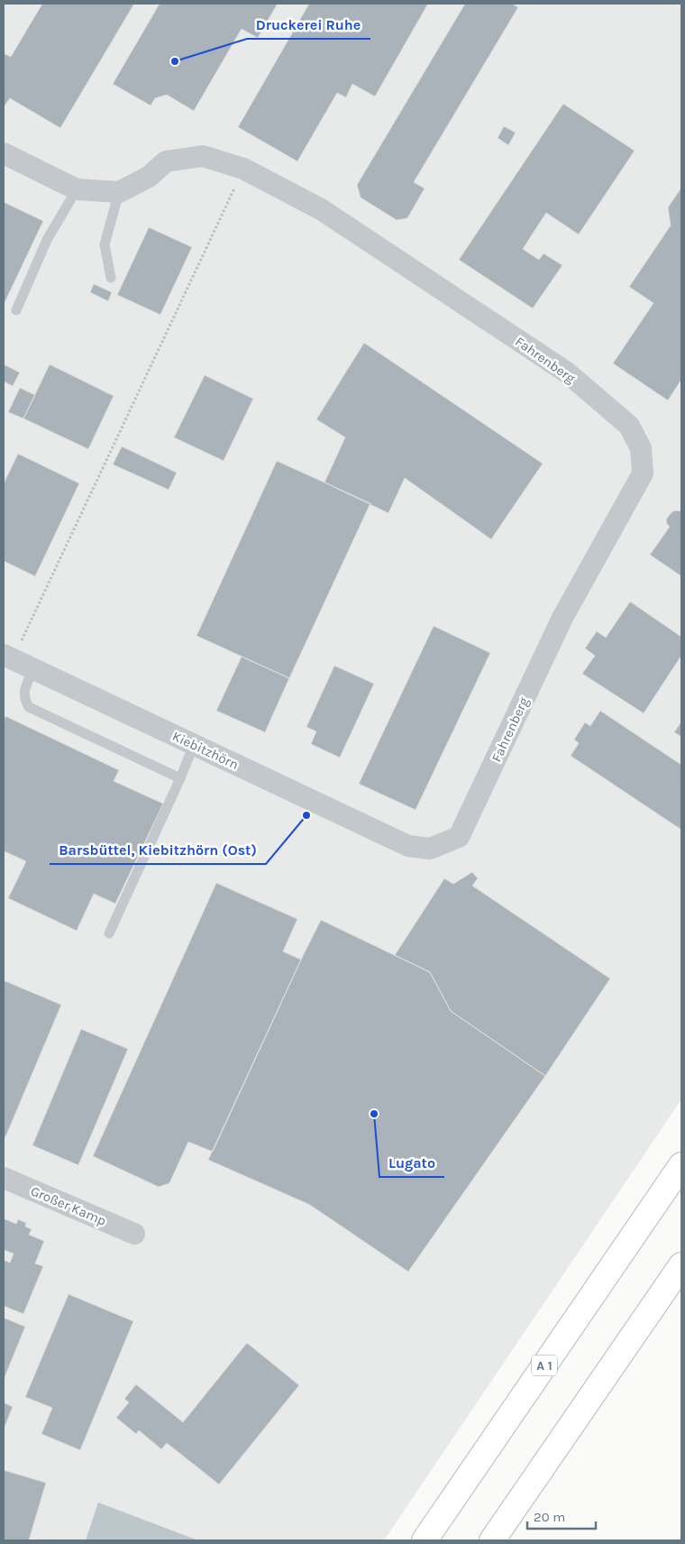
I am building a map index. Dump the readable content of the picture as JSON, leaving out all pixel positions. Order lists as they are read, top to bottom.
{
  "streets": {
    "highway": ["A 1"],
    "street": ["Fahrenberg", "Kiebitzhörn", "Großer Kamp"]
  },
  "crossings": [
    ["Fahrenberg", "Kiebitzhörn"]
  ],
  "places": ["Druckerei Ruhe", "Barsbüttel, Kiebitzhörn (Ost)", "Lugato"],
  "scale_bar": "20 m"
}
